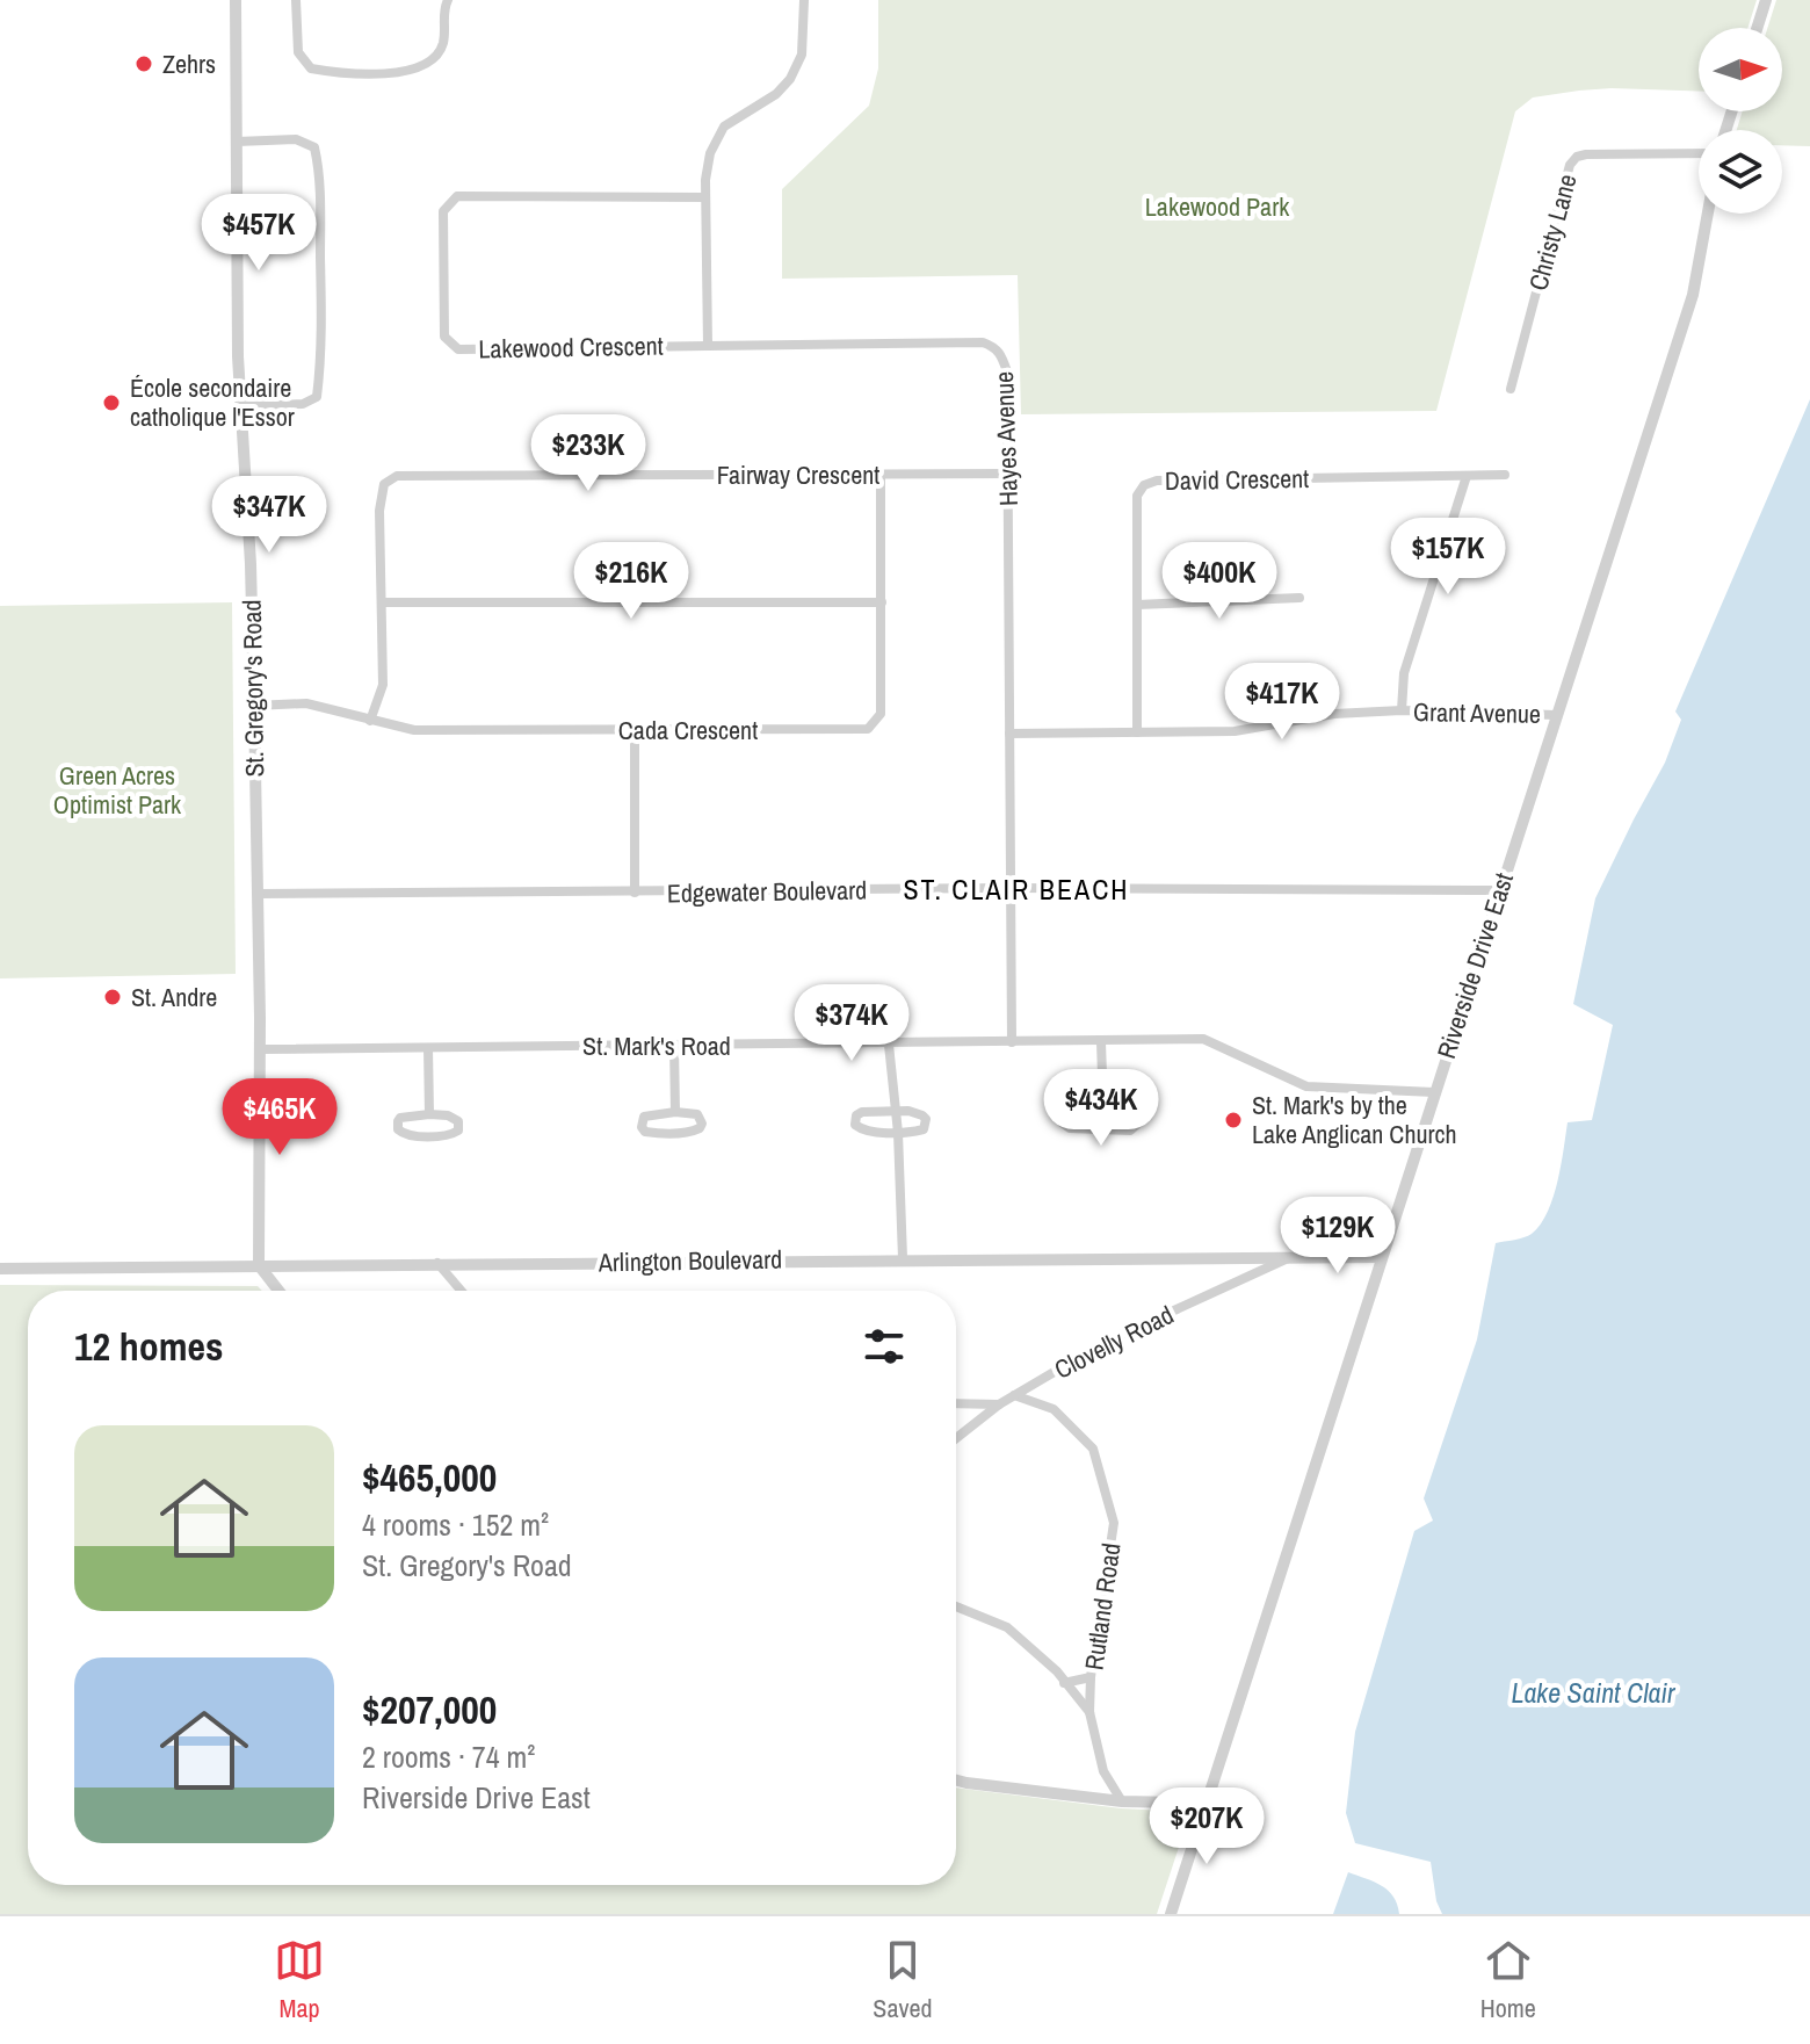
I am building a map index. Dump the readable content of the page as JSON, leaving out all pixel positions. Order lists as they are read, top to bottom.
{
  "streets": {
    "street": [
      "Christy Lane",
      "Lakewood Crescent",
      "Hayes Avenue",
      "Fairway Crescent",
      "David Crescent",
      "St. Gregory's Road",
      "Grant Avenue",
      "Cada Crescent",
      "Edgewater Boulevard",
      "Riverside Drive East",
      "St. Mark's Road",
      "Arlington Boulevard",
      "Clovelly Road",
      "Rutland Road"
    ]
  },
  "crossings": [
    ["Lakewood Crescent", "Hayes Avenue"],
    ["Hayes Avenue", "Fairway Crescent"],
    ["Hayes Avenue", "Grant Avenue"],
    ["Hayes Avenue", "Edgewater Boulevard"],
    ["Hayes Avenue", "St. Mark's Road"],
    ["Fairway Crescent", "Cada Crescent"],
    ["David Crescent", "Grant Avenue"],
    ["St. Gregory's Road", "Cada Crescent"],
    ["St. Gregory's Road", "Edgewater Boulevard"],
    ["St. Gregory's Road", "St. Mark's Road"],
    ["St. Gregory's Road", "Arlington Boulevard"],
    ["Grant Avenue", "Riverside Drive East"],
    ["Edgewater Boulevard", "Riverside Drive East"],
    ["Riverside Drive East", "St. Mark's Road"],
    ["Riverside Drive East", "Arlington Boulevard"],
    ["Arlington Boulevard", "Clovelly Road"],
    ["Clovelly Road", "Rutland Road"]
  ],
  "districts": ["ST. CLAIR BEACH"],
  "water": ["Lake Saint Clair"],
  "parks": ["Lakewood Park", "Green Acres Optimist Park"],
  "places": [
    "Zehrs",
    "École secondaire catholique l'Essor",
    "St. Andre",
    "St. Mark's by the Lake Anglican Church"
  ],
  "north": "right",
  "page": {
    "price": [
      "$457K",
      "$233K",
      "$347K",
      "$157K",
      "$216K",
      "$400K",
      "$417K",
      "$374K",
      "$434K",
      "$465K",
      "$129K",
      "$207K"
    ],
    "heading": "12 homes",
    "list": [
      {
        "name": "$465,000",
        "note": "4 rooms · 152 m² · St. Gregory's Road"
      },
      {
        "name": "$207,000",
        "note": "2 rooms · 74 m² · Riverside Drive East"
      }
    ],
    "tabs": ["Map", "Saved", "Home"]
  }
}
